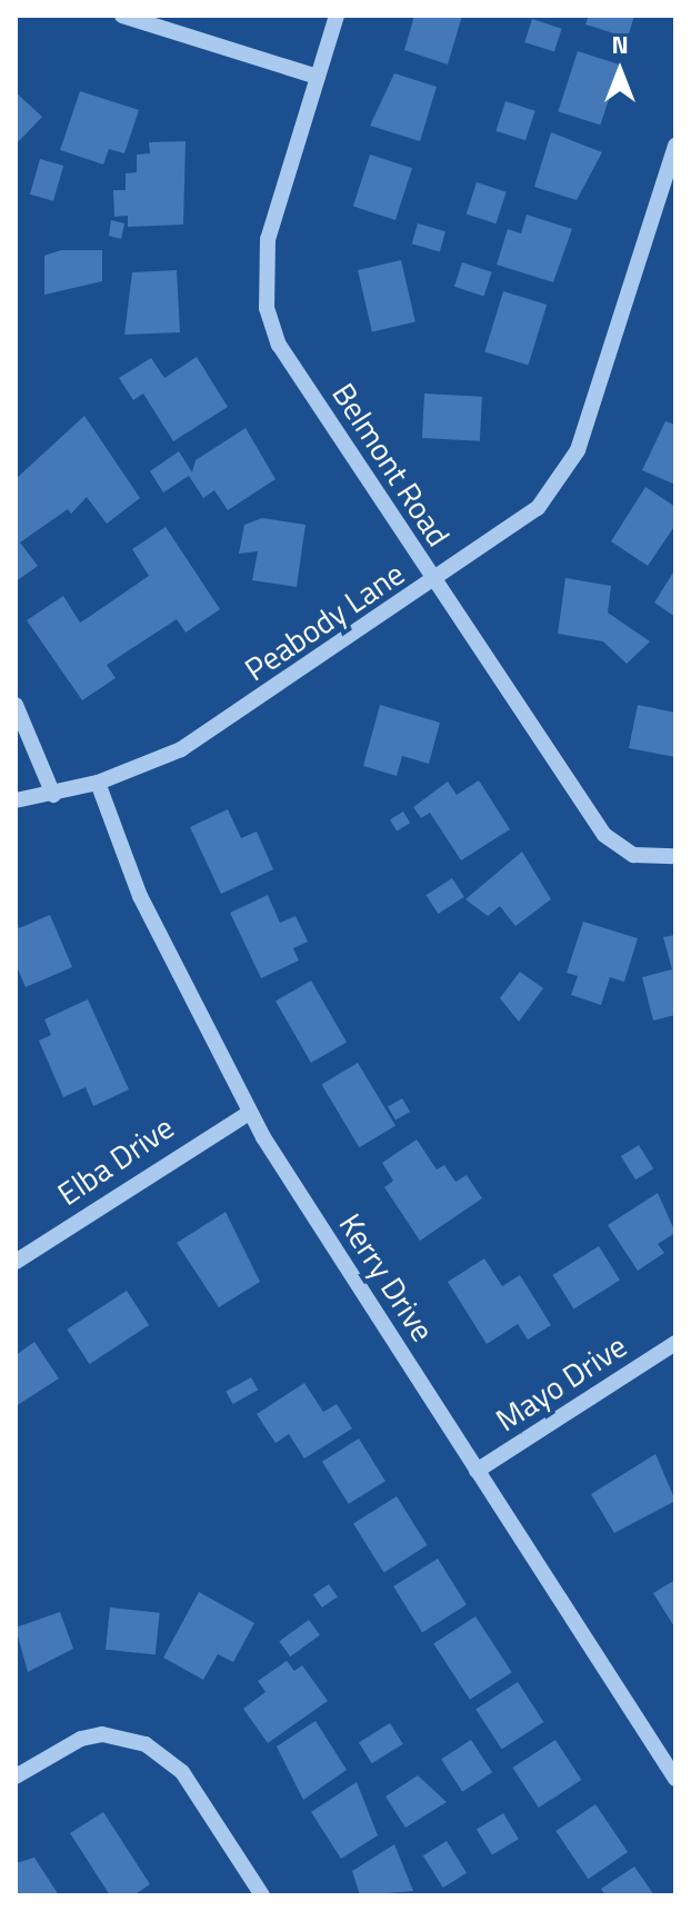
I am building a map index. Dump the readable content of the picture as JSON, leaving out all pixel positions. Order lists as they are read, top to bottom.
{
  "streets": {
    "street": [
      "Belmont Road",
      "Peabody Lane",
      "Elba Drive",
      "Kerry Drive",
      "Mayo Drive"
    ]
  },
  "crossings": [
    ["Belmont Road", "Peabody Lane"],
    ["Peabody Lane", "Kerry Drive"],
    ["Elba Drive", "Kerry Drive"],
    ["Kerry Drive", "Mayo Drive"]
  ],
  "north": "top"
}
